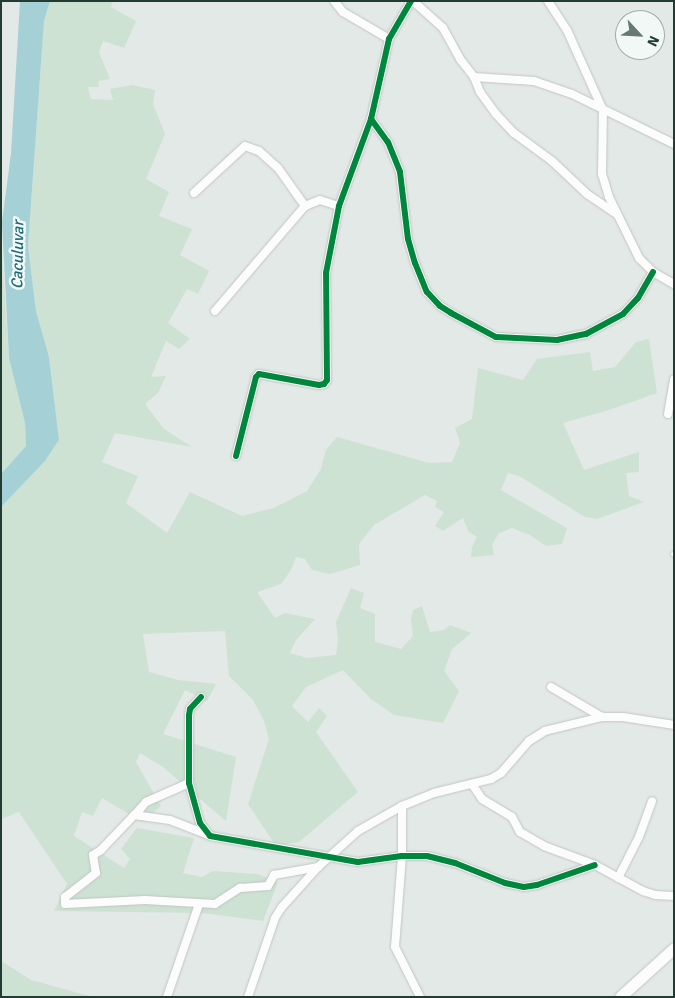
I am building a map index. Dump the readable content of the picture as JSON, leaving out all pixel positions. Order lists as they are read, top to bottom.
{
  "water": ["Caculuvar"],
  "north": "bottom right"
}
